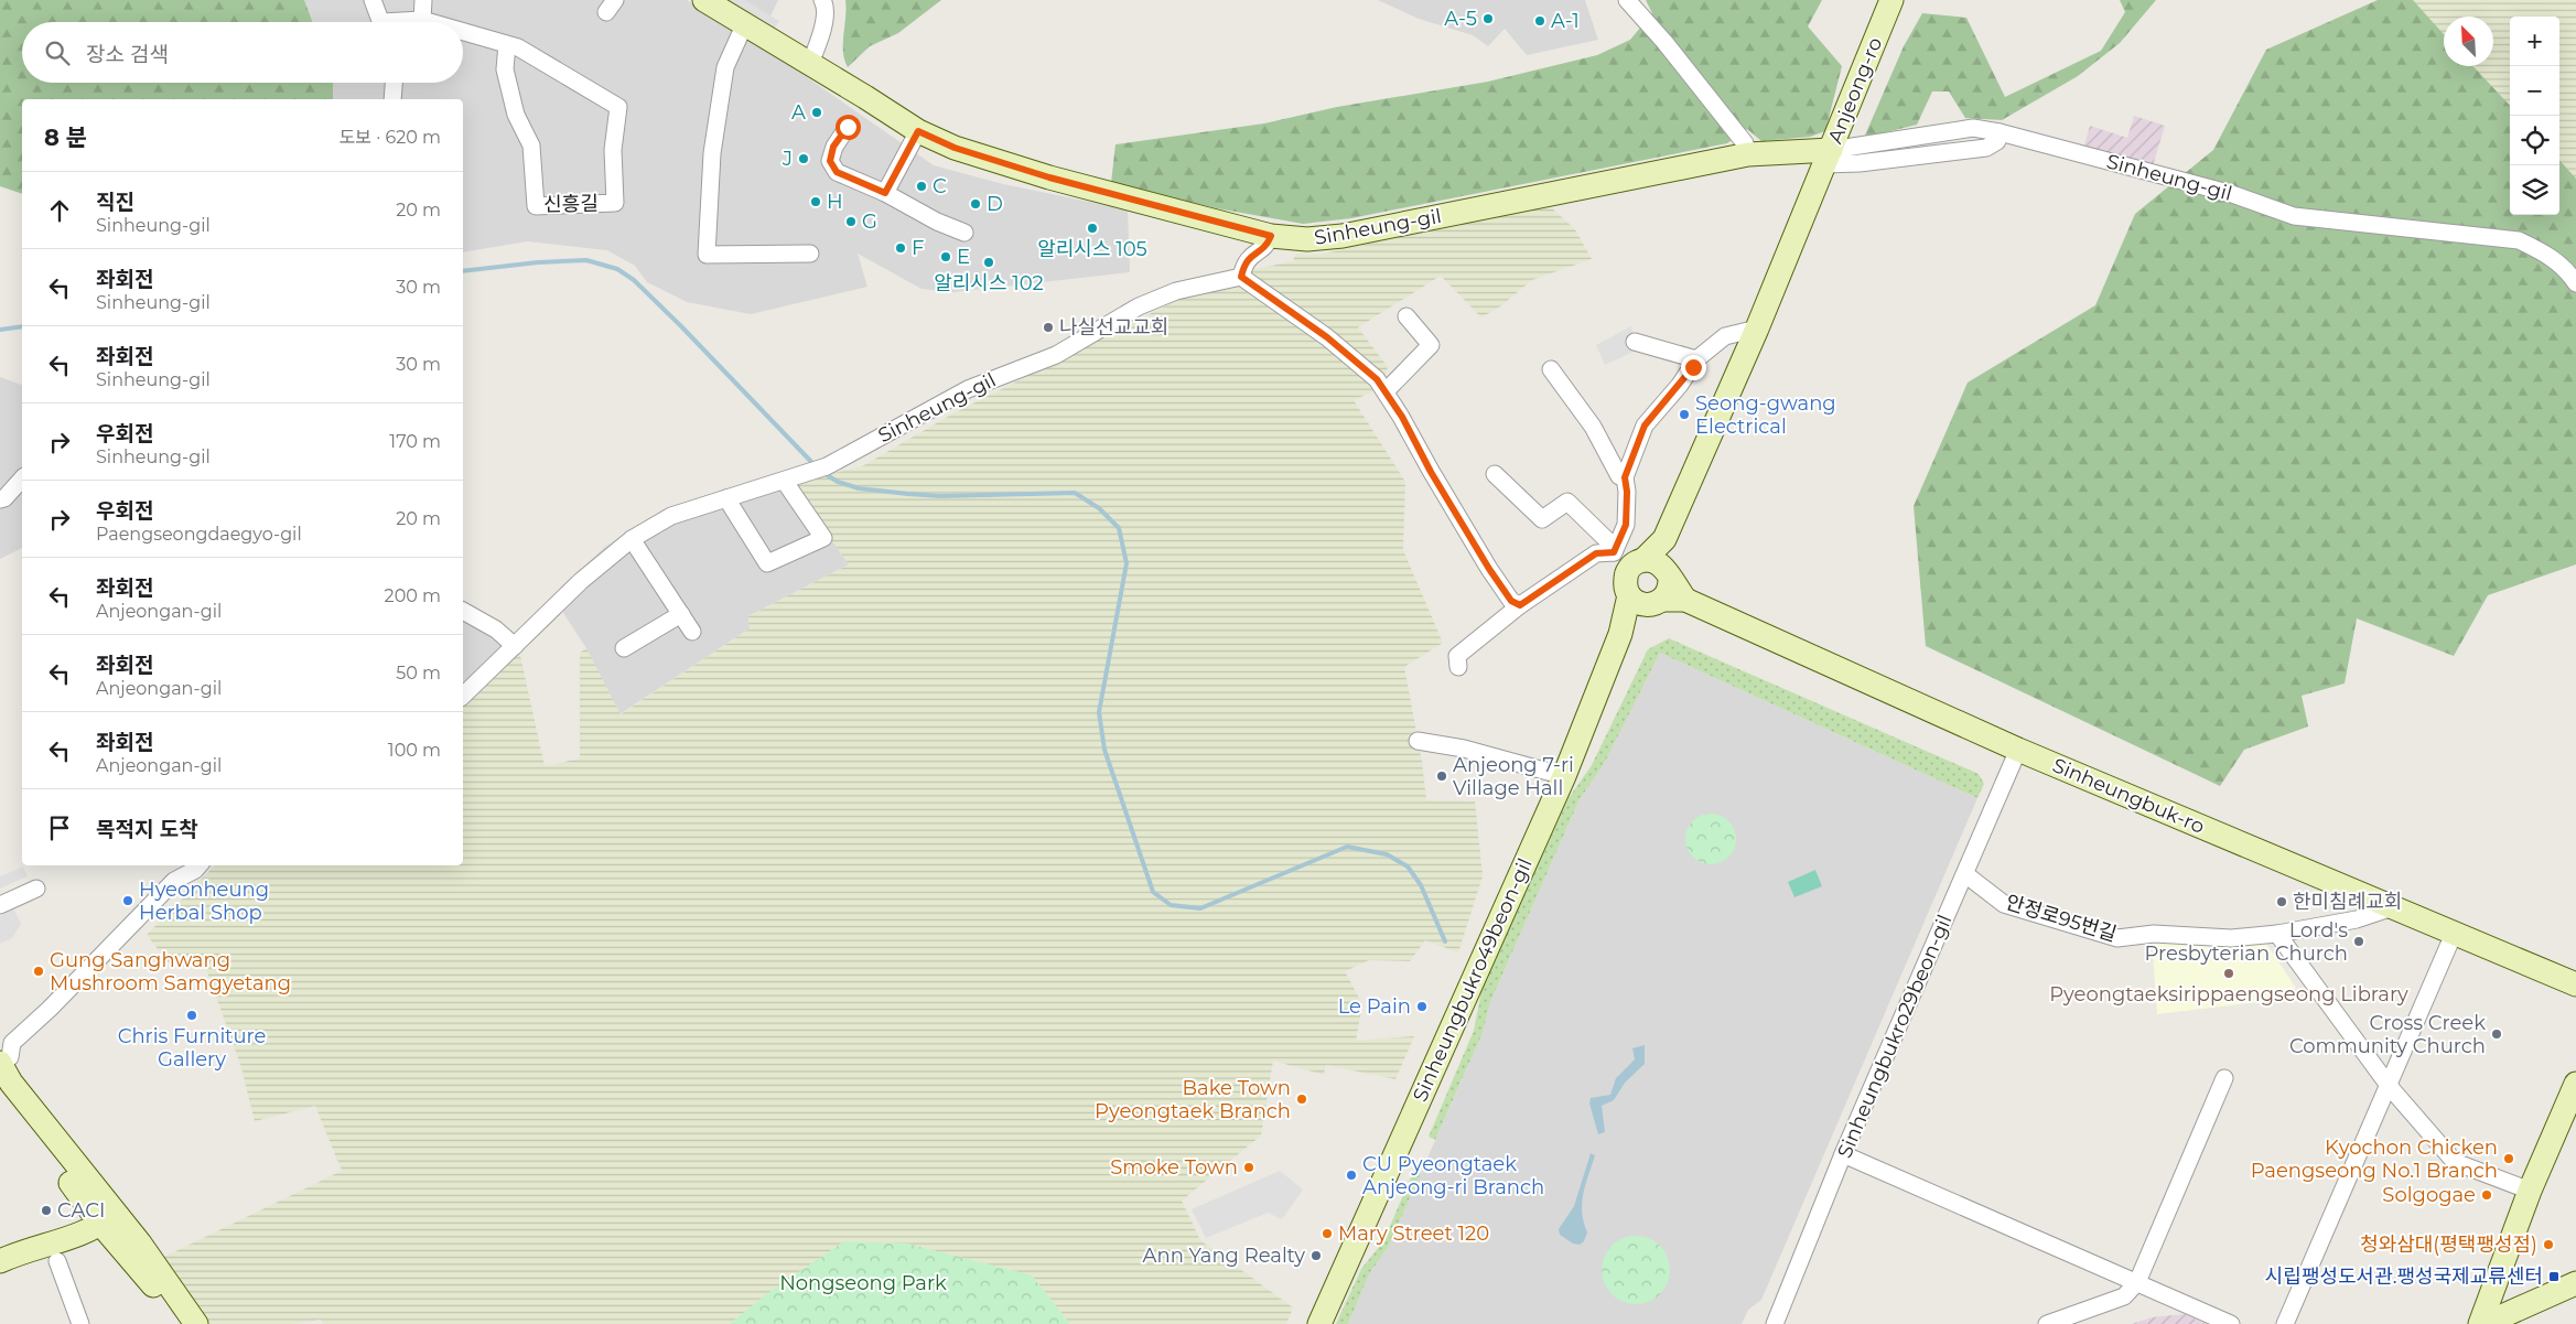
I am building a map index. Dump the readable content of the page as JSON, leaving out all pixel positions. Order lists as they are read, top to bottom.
{
  "streets": {
    "street": [
      "Anjeong-ro",
      "Sinheung-gil",
      "신흥길",
      "Sinheungbuk-ro",
      "안정로95번길",
      "Sinheungbukro49beon-gil",
      "Sinheungbukro29beon-gil"
    ]
  },
  "crossings": [
    ["Anjeong-ro", "Sinheung-gil"],
    ["Anjeong-ro", "Sinheungbukro49beon-gil"],
    ["Sinheungbuk-ro", "안정로95번길"],
    ["Sinheungbuk-ro", "Sinheungbukro49beon-gil"],
    ["Sinheungbuk-ro", "Sinheungbukro29beon-gil"],
    ["안정로95번길", "Sinheungbukro29beon-gil"]
  ],
  "parks": ["Nongseong Park"],
  "places": {
    "other": [
      "A-5",
      "A-1",
      "A",
      "J",
      "C",
      "H",
      "D",
      "G",
      "알리시스 105",
      "F",
      "E",
      "알리시스 102",
      "나실선교교회",
      "Seong-gwang Electrical",
      "Anjeong 7-ri Village Hall",
      "Hyeonheung Herbal Shop",
      "한미침례교회",
      "Lord's Presbyterian Church",
      "Gung Sanghwang Mushroom Samgyetang",
      "Pyeongtaeksirippaengseong Library",
      "Le Pain",
      "Chris Furniture Gallery",
      "Cross Creek Community Church",
      "Bake Town Pyeongtaek Branch",
      "Kyochon Chicken Paengseong No.1 Branch",
      "Smoke Town",
      "CU Pyeongtaek Anjeong-ri Branch",
      "Solgogae",
      "CACI",
      "Mary Street 120",
      "청와삼대(평택팽성점)",
      "Ann Yang Realty"
    ],
    "transit": ["시립팽성도서관.팽성국제교류센터"]
  },
  "north": "top left",
  "page": {
    "map_buttons": ["+", "−"],
    "search": "장소 검색",
    "heading": ["8 분", "도보 · 620 m"],
    "list": [
      ["직진", "Sinheung-gil", "20 m"],
      ["좌회전", "Sinheung-gil", "30 m"],
      ["좌회전", "Sinheung-gil", "30 m"],
      ["우회전", "Sinheung-gil", "170 m"],
      ["우회전", "Paengseongdaegyo-gil", "20 m"],
      ["좌회전", "Anjeongan-gil", "200 m"],
      ["좌회전", "Anjeongan-gil", "50 m"],
      ["좌회전", "Anjeongan-gil", "100 m"],
      "목적지 도착"
    ]
  }
}
